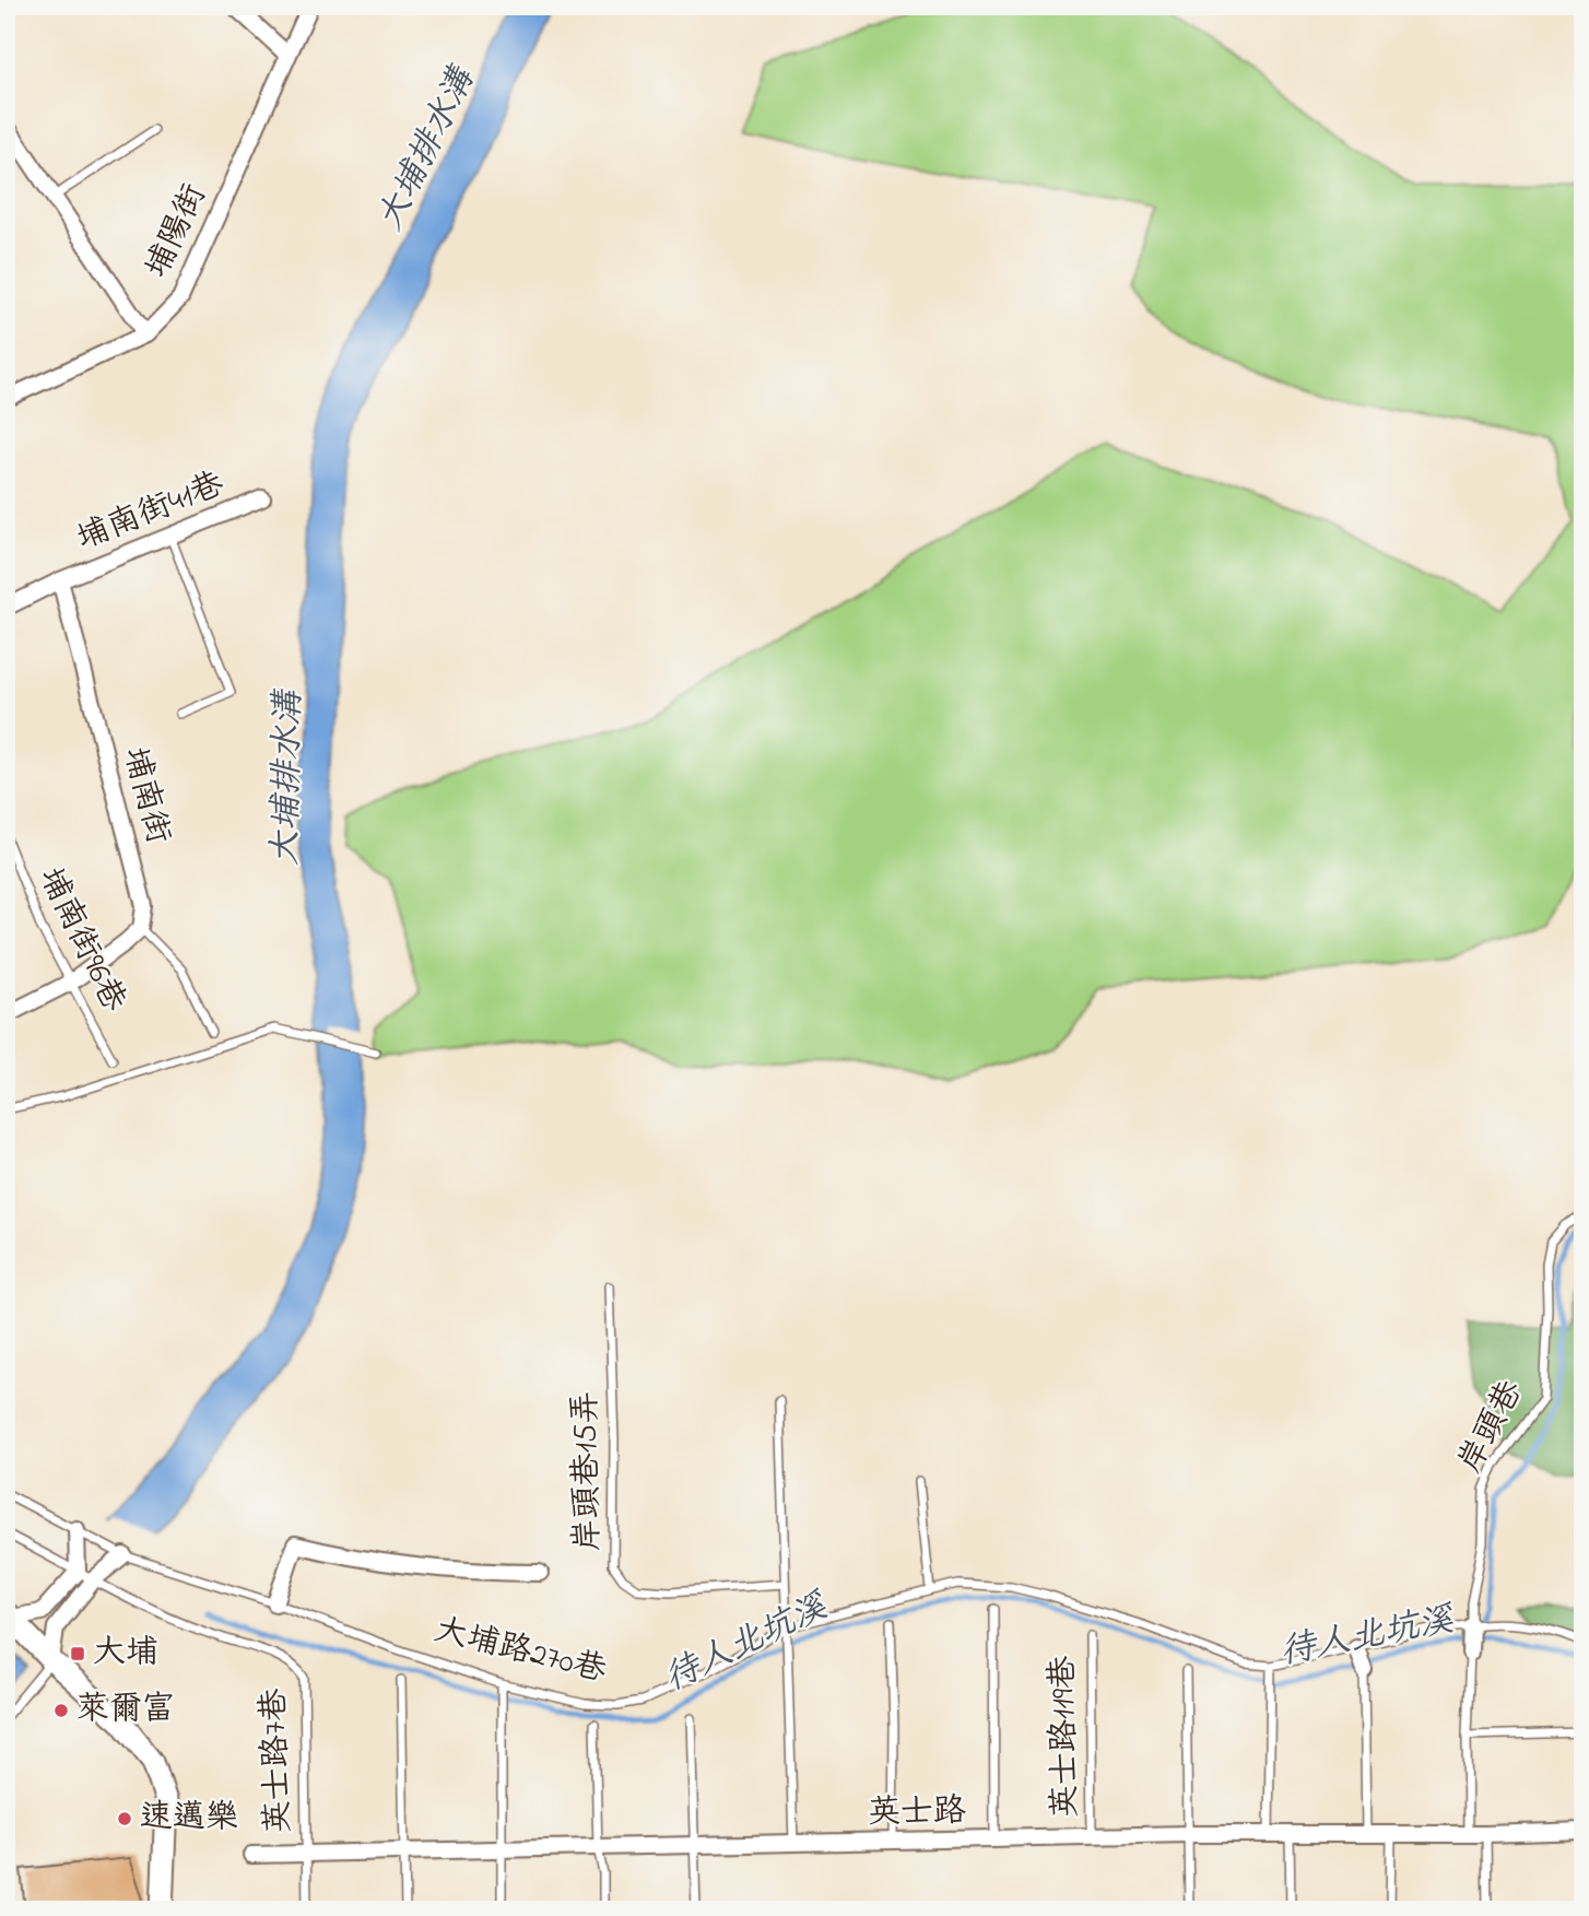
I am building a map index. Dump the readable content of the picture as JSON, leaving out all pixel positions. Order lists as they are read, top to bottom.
{
  "streets": {
    "street": [
      "埔陽街",
      "埔南街41巷",
      "埔南街",
      "大埔路270巷",
      "英士路"
    ],
    "lane": [
      "埔南街96巷",
      "岸頭巷",
      "岸頭巷15弄",
      "英士路119巷",
      "英士路7巷"
    ]
  },
  "crossings": [
    ["埔南街41巷", "埔南街"],
    ["英士路119巷", "英士路"],
    ["英士路7巷", "英士路"]
  ],
  "water": ["大埔排水溝", "待人北坑溪"],
  "places": {
    "transit": ["大埔"],
    "other": ["萊爾富", "速邁樂"]
  }
}
